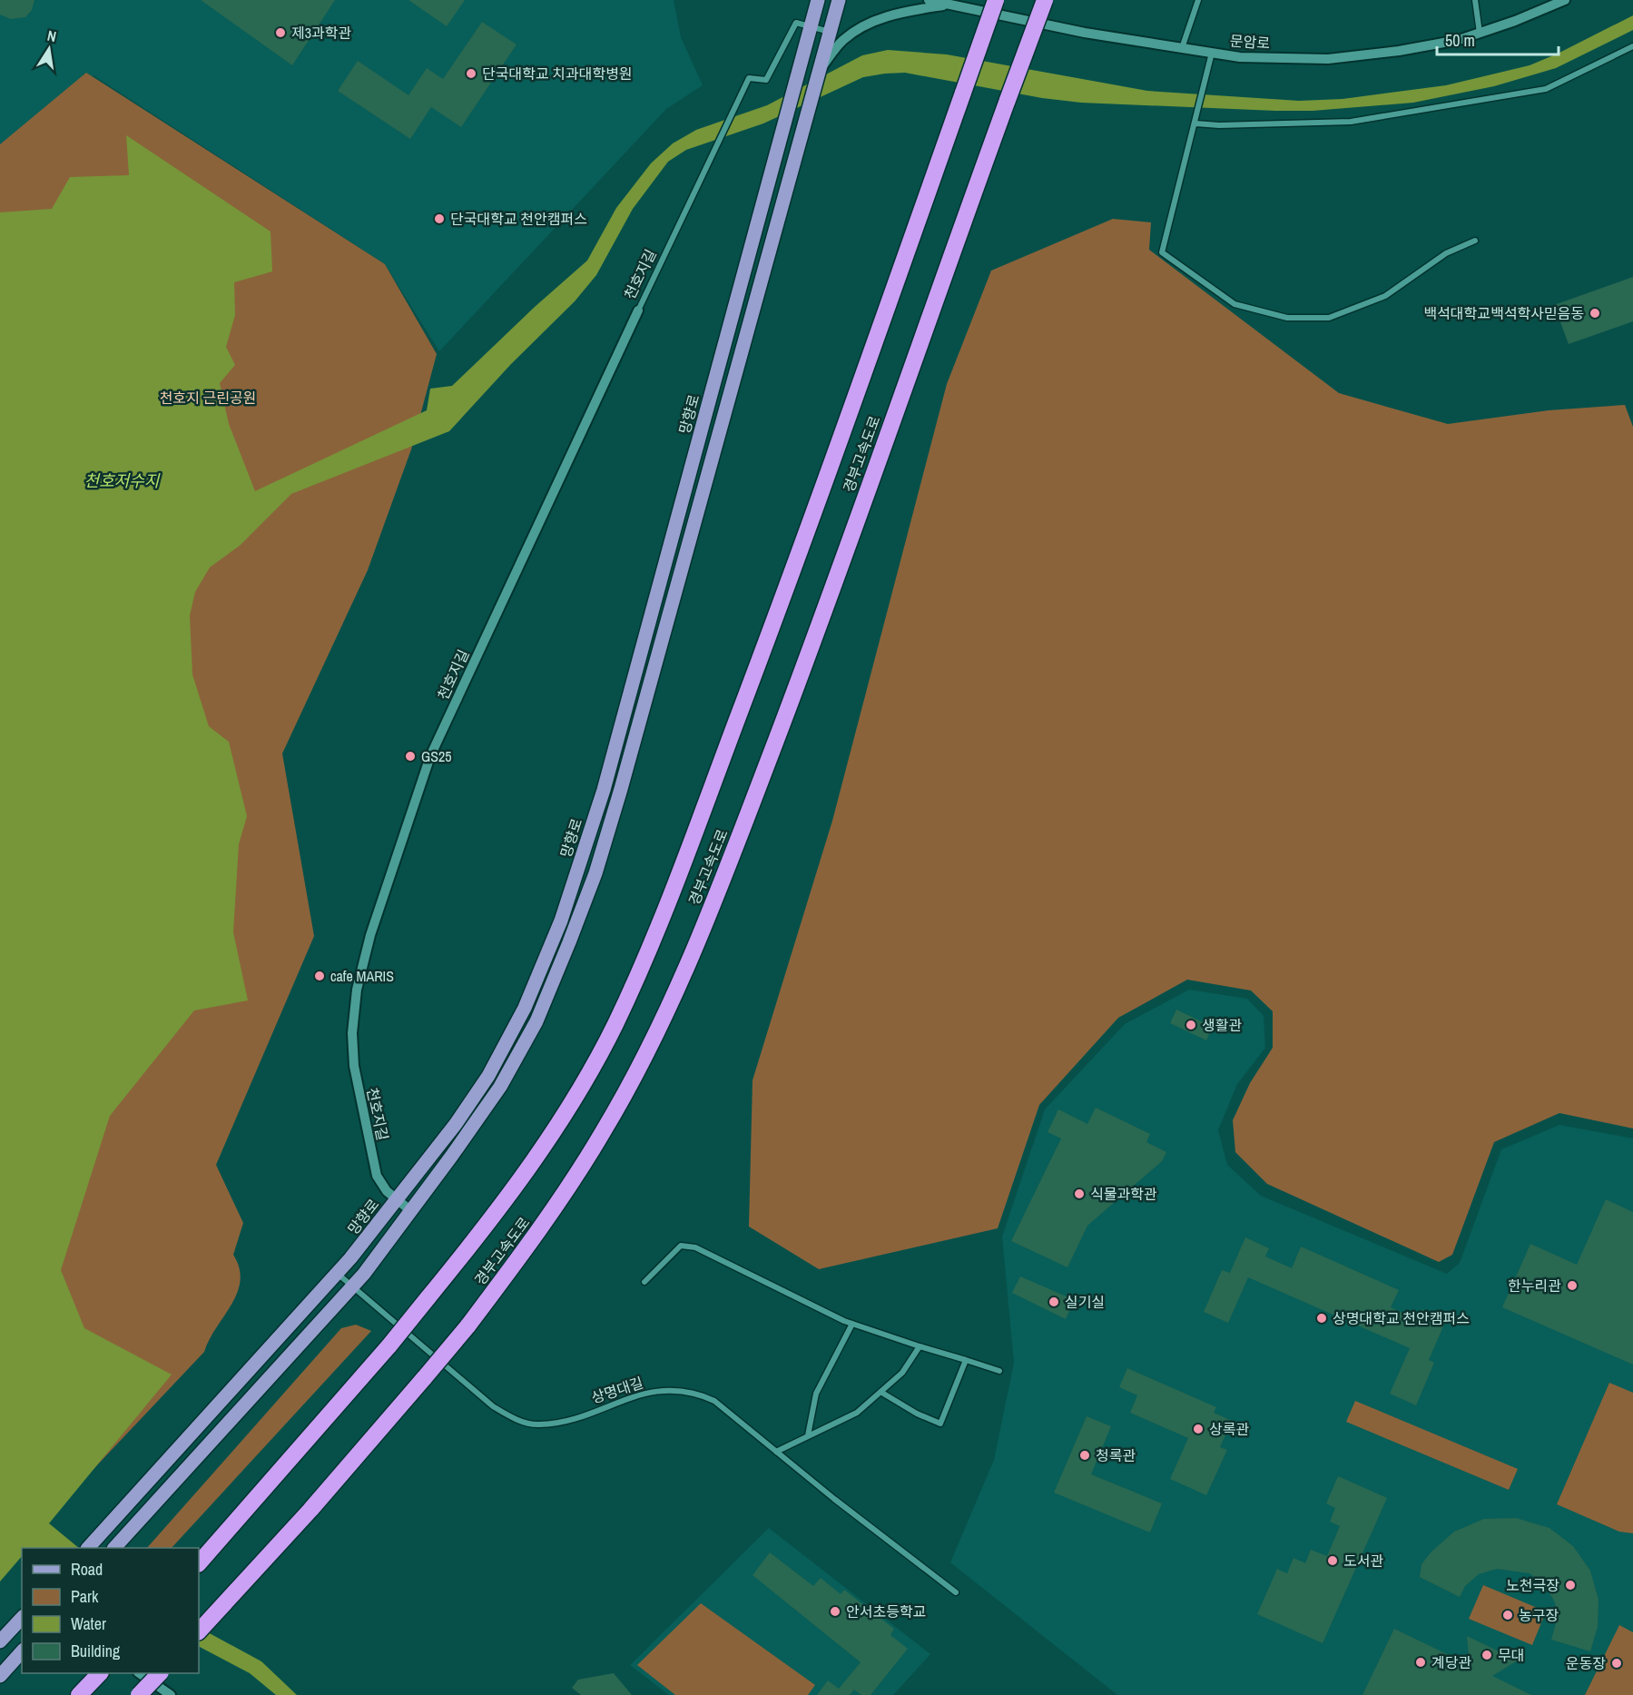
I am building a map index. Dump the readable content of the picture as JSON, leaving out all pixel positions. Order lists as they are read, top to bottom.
{
  "streets": {
    "highway": ["경부고속도로"],
    "main road": ["망향로"],
    "street": ["문암로", "천호지길", "상명대길"]
  },
  "crossings": [
    ["천호지길", "망향로"],
    ["망향로", "상명대길"]
  ],
  "water": ["천호저수지"],
  "parks": ["천호지 근린공원"],
  "places": [
    "제3과학관",
    "단국대학교 치과대학병원",
    "단국대학교 천안캠퍼스",
    "백석대학교백석학사믿음동",
    "GS25",
    "cafe MARIS",
    "생활관",
    "식물과학관",
    "한누리관",
    "실기실",
    "상명대학교 천안캠퍼스",
    "상록관",
    "청록관",
    "도서관",
    "노천극장",
    "안서초등학교",
    "농구장",
    "무대",
    "계당관",
    "운동장"
  ],
  "legend": [
    "Road",
    "Park",
    "Water",
    "Building"
  ],
  "scale_bar": "50 m",
  "north": "top"
}
